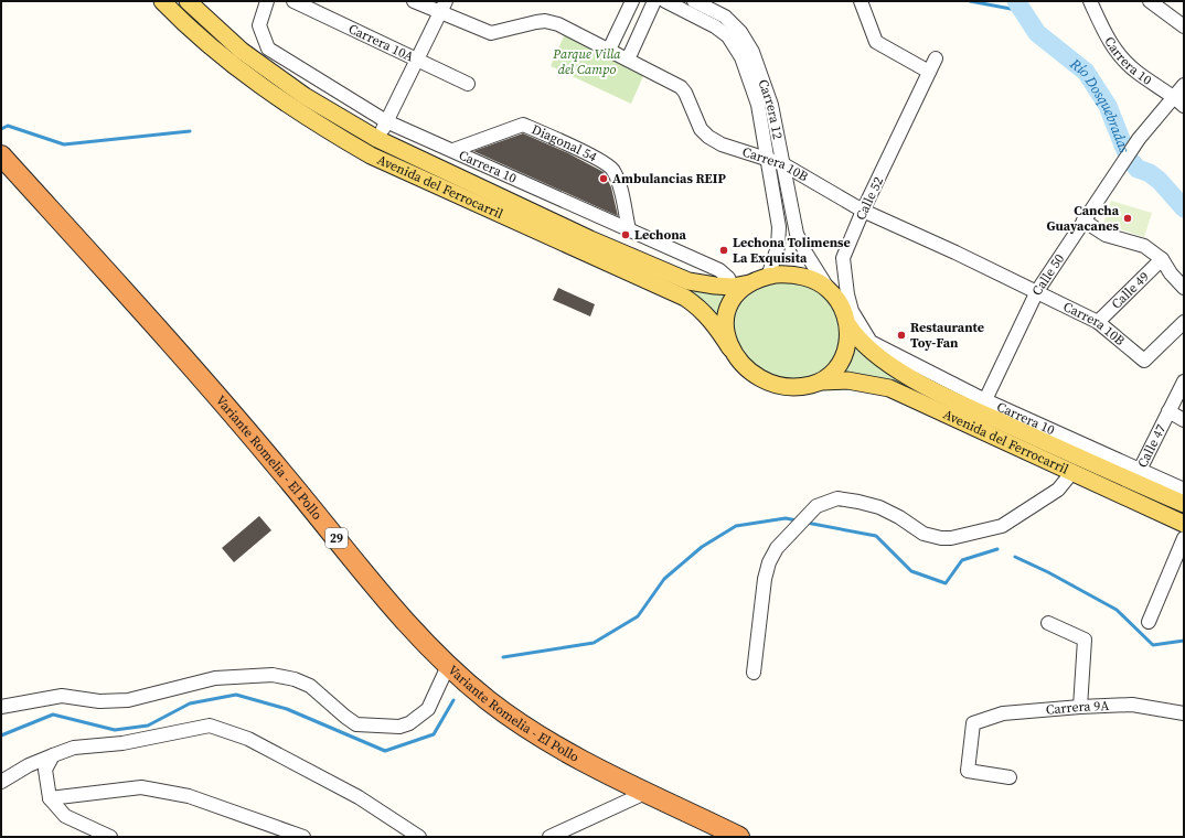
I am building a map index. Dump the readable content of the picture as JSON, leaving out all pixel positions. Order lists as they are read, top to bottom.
{
  "streets": {
    "highway": ["Variante Romelia - El Pollo", "29"],
    "main road": ["Avenida del Ferrocarril"],
    "street": [
      "Carrera 10A",
      "Carrera 10",
      "Carrera 12",
      "Diagonal 54",
      "Carrera 10B",
      "Calle 52",
      "Calle 50",
      "Calle 49",
      "Calle 47",
      "Carrera 9A"
    ]
  },
  "crossings": [
    ["Carrera 10", "Diagonal 54"],
    ["Carrera 10", "Avenida del Ferrocarril"],
    ["Carrera 10", "Calle 52"],
    ["Carrera 10", "Calle 50"],
    ["Carrera 12", "Carrera 10B"],
    ["Carrera 12", "Avenida del Ferrocarril"],
    ["Carrera 10B", "Calle 52"],
    ["Carrera 10B", "Calle 50"],
    ["Carrera 10B", "Calle 49"],
    ["Avenida del Ferrocarril", "Calle 50"],
    ["Avenida del Ferrocarril", "Calle 47"]
  ],
  "water": ["Río Dosquebradas"],
  "parks": ["Parque Villa del Campo"],
  "places": [
    "Ambulancias REIP",
    "Cancha Guayacanes",
    "Lechona",
    "Lechona Tolimense La Exquisita",
    "Restaurante Toy-Fan"
  ]
}
